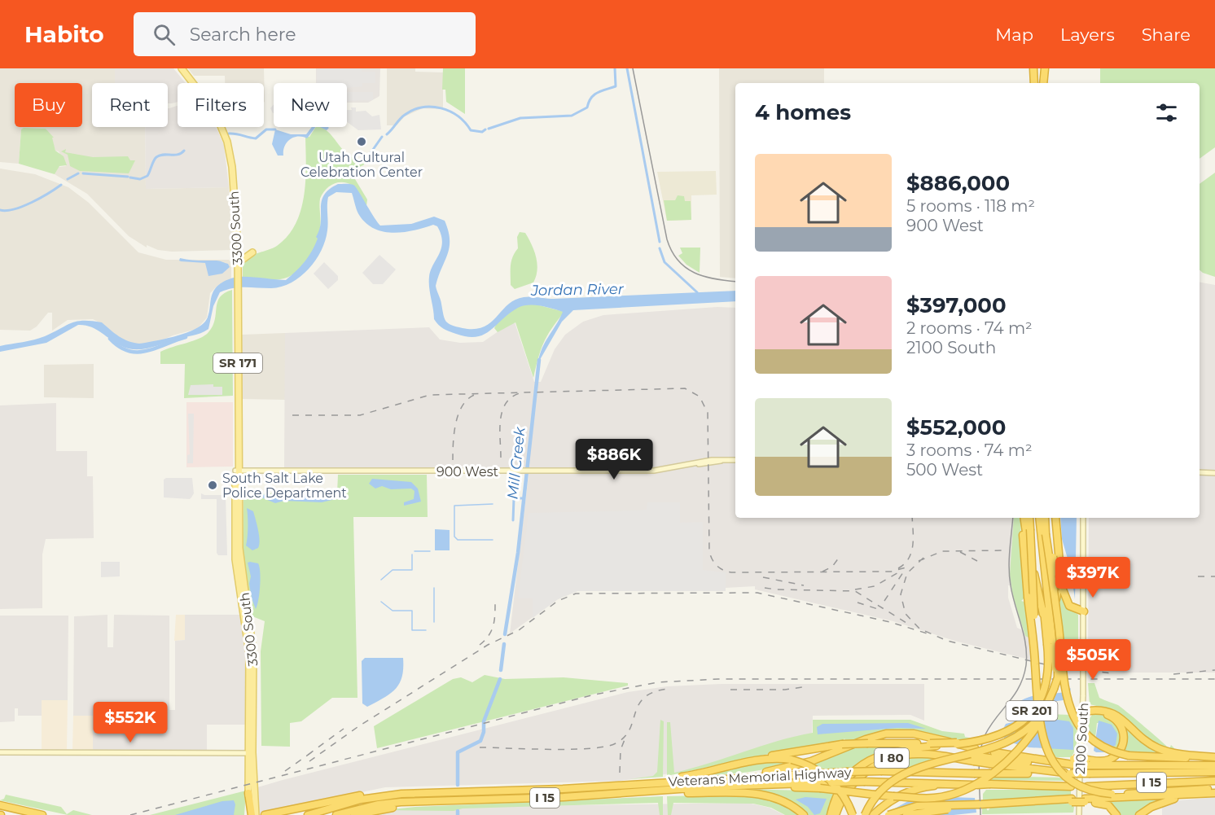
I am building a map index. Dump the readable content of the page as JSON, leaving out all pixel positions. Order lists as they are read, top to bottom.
{
  "streets": {
    "highway": [
      "SR 201",
      "I 80",
      "Veterans Memorial Highway",
      "I 15"
    ],
    "main road": [
      "3300 South",
      "SR 171",
      "900 West",
      "2100 South"
    ]
  },
  "crossings": [
    ["3300 South", "900 West"],
    ["SR 201", "I 80"],
    ["I 80", "Veterans Memorial Highway"]
  ],
  "water": ["Jordan River", "Mill Creek"],
  "places": ["Utah Cultural Celebration Center", "South Salt Lake Police Department"],
  "page": {
    "header": "Habito",
    "search": "Search here",
    "nav": ["Map", "Layers", "Share"],
    "chip": [
      "Buy",
      "Rent",
      "Filters",
      "New"
    ],
    "heading": "4 homes",
    "list": [
      {
        "name": "$886,000",
        "note": "5 rooms · 118 m² · 900 West"
      },
      {
        "name": "$397,000",
        "note": "2 rooms · 74 m² · 2100 South"
      },
      {
        "name": "$552,000",
        "note": "3 rooms · 74 m² · 500 West"
      }
    ],
    "price": [
      "$886K",
      "$397K",
      "$505K",
      "$552K"
    ]
  }
}
